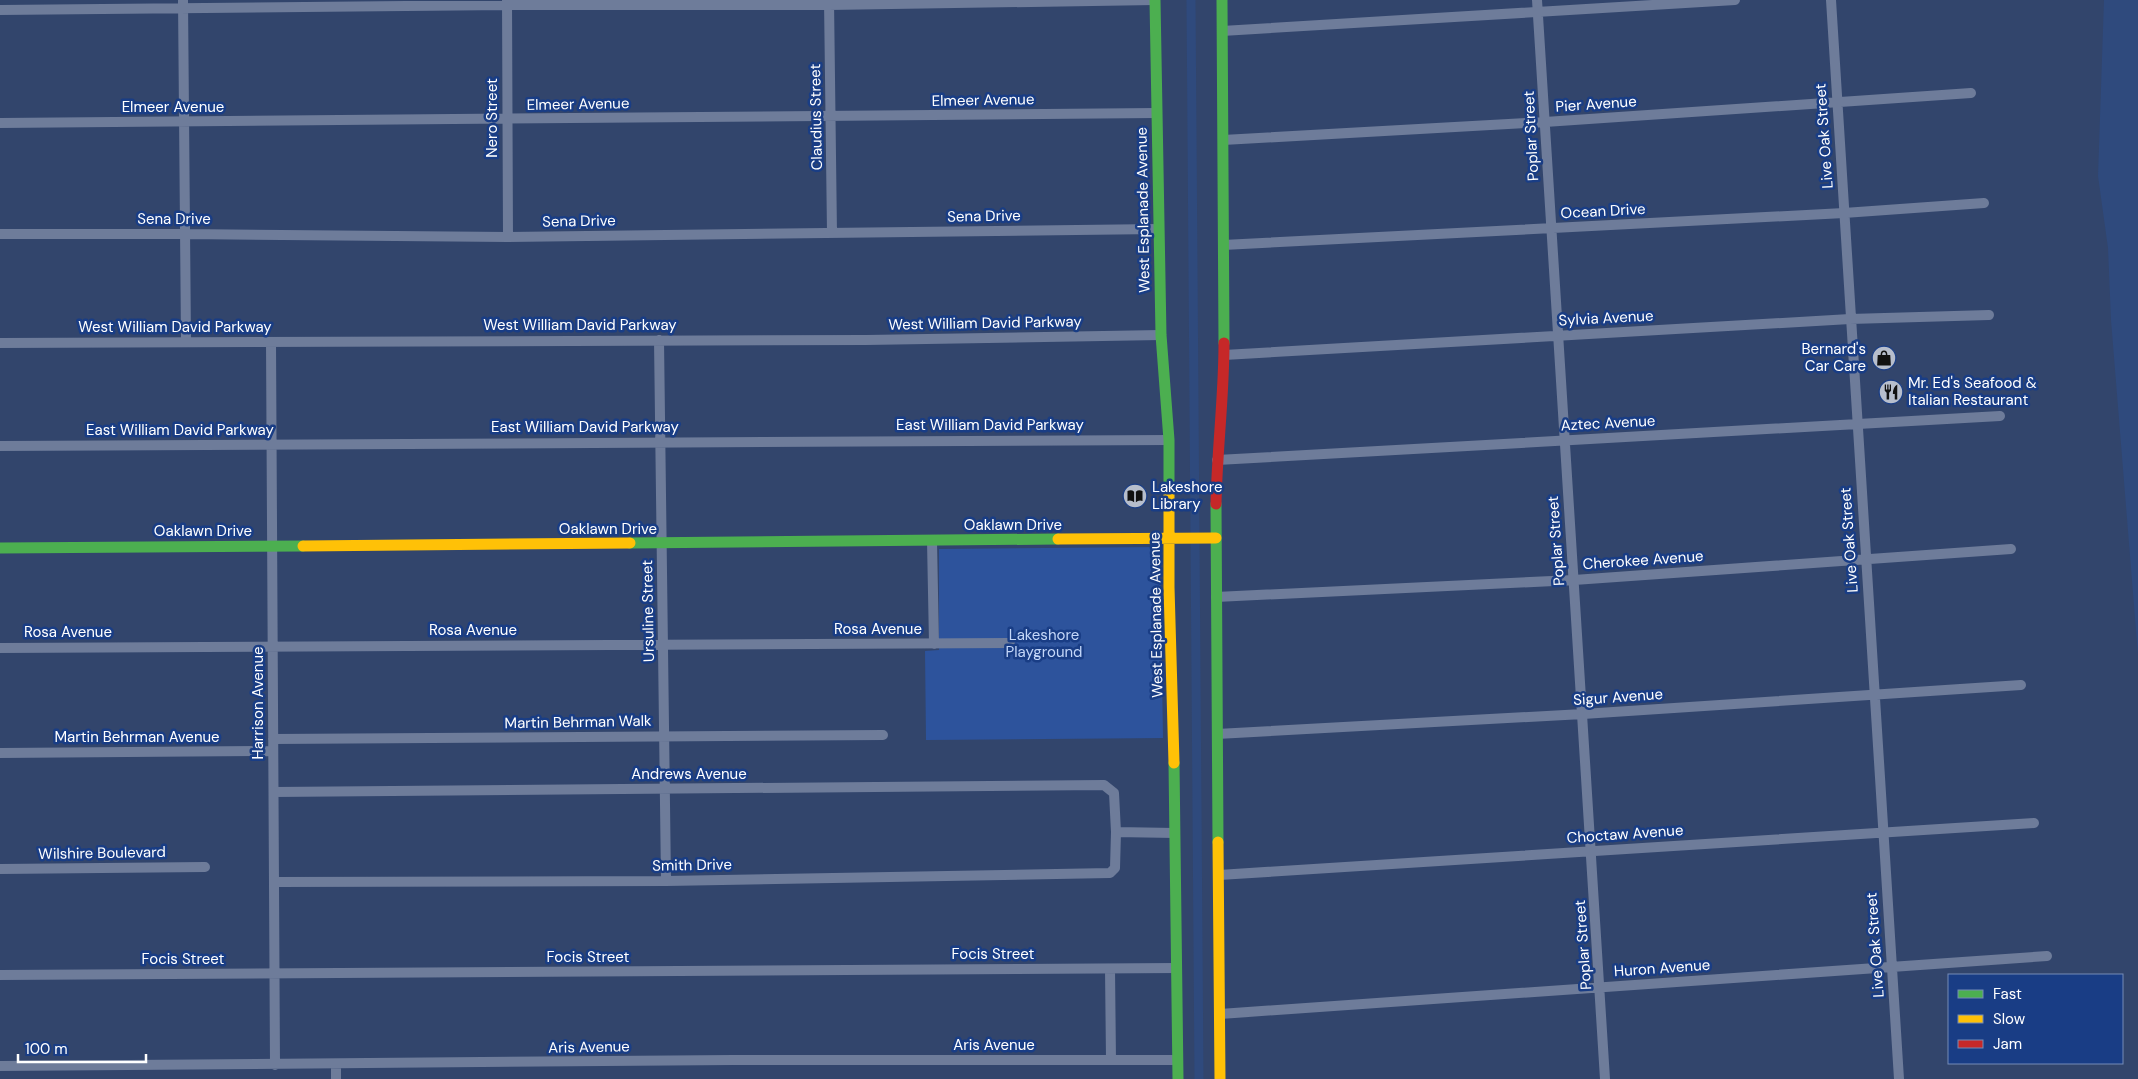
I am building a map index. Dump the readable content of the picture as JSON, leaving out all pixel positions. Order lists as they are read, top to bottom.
{
  "streets": {
    "main road": ["West Esplanade Avenue", "Oaklawn Drive"],
    "street": [
      "Elmeer Avenue",
      "Pier Avenue",
      "Claudius Street",
      "Nero Street",
      "Poplar Street",
      "Live Oak Street",
      "Ocean Drive",
      "Sena Drive",
      "Sylvia Avenue",
      "West William David Parkway",
      "Aztec Avenue",
      "East William David Parkway",
      "Cherokee Avenue",
      "Ursuline Street",
      "Rosa Avenue",
      "Sigur Avenue",
      "Harrison Avenue",
      "Martin Behrman Walk",
      "Martin Behrman Avenue",
      "Andrews Avenue",
      "Choctaw Avenue",
      "Wilshire Boulevard",
      "Smith Drive",
      "Focis Street",
      "Huron Avenue",
      "Aris Avenue"
    ]
  },
  "crossings": [
    ["Elmeer Avenue", "Claudius Street"],
    ["Elmeer Avenue", "Nero Street"],
    ["Elmeer Avenue", "West Esplanade Avenue"],
    ["Pier Avenue", "Poplar Street"],
    ["Pier Avenue", "Live Oak Street"],
    ["Claudius Street", "Sena Drive"],
    ["Nero Street", "Sena Drive"],
    ["Poplar Street", "Ocean Drive"],
    ["Poplar Street", "Sylvia Avenue"],
    ["Poplar Street", "Aztec Avenue"],
    ["Poplar Street", "Cherokee Avenue"],
    ["Poplar Street", "Sigur Avenue"],
    ["Poplar Street", "Choctaw Avenue"],
    ["Poplar Street", "Huron Avenue"],
    ["Live Oak Street", "Ocean Drive"],
    ["Live Oak Street", "Sylvia Avenue"],
    ["Live Oak Street", "Aztec Avenue"],
    ["Live Oak Street", "Cherokee Avenue"],
    ["Live Oak Street", "Sigur Avenue"],
    ["Live Oak Street", "Choctaw Avenue"],
    ["Live Oak Street", "Huron Avenue"],
    ["West Esplanade Avenue", "Sena Drive"],
    ["West Esplanade Avenue", "West William David Parkway"],
    ["West Esplanade Avenue", "East William David Parkway"],
    ["West Esplanade Avenue", "Oaklawn Drive"],
    ["West Esplanade Avenue", "Focis Street"],
    ["West Esplanade Avenue", "Aris Avenue"],
    ["West William David Parkway", "Ursuline Street"],
    ["West William David Parkway", "Harrison Avenue"],
    ["East William David Parkway", "Ursuline Street"],
    ["East William David Parkway", "Harrison Avenue"],
    ["Oaklawn Drive", "Ursuline Street"],
    ["Oaklawn Drive", "Harrison Avenue"],
    ["Ursuline Street", "Rosa Avenue"],
    ["Ursuline Street", "Martin Behrman Walk"],
    ["Ursuline Street", "Andrews Avenue"],
    ["Ursuline Street", "Smith Drive"],
    ["Rosa Avenue", "Harrison Avenue"],
    ["Harrison Avenue", "Martin Behrman Walk"],
    ["Harrison Avenue", "Martin Behrman Avenue"],
    ["Harrison Avenue", "Andrews Avenue"],
    ["Harrison Avenue", "Smith Drive"],
    ["Harrison Avenue", "Focis Street"],
    ["Harrison Avenue", "Aris Avenue"],
    ["Andrews Avenue", "Smith Drive"]
  ],
  "parks": ["Lakeshore Playground"],
  "places": {
    "shop": ["Bernard's Car Care"],
    "restaurant": ["Mr. Ed's Seafood & Italian Restaurant"],
    "library": ["Lakeshore Library"]
  },
  "legend": ["Fast", "Slow", "Jam"],
  "scale_bar": "100 m"
}
